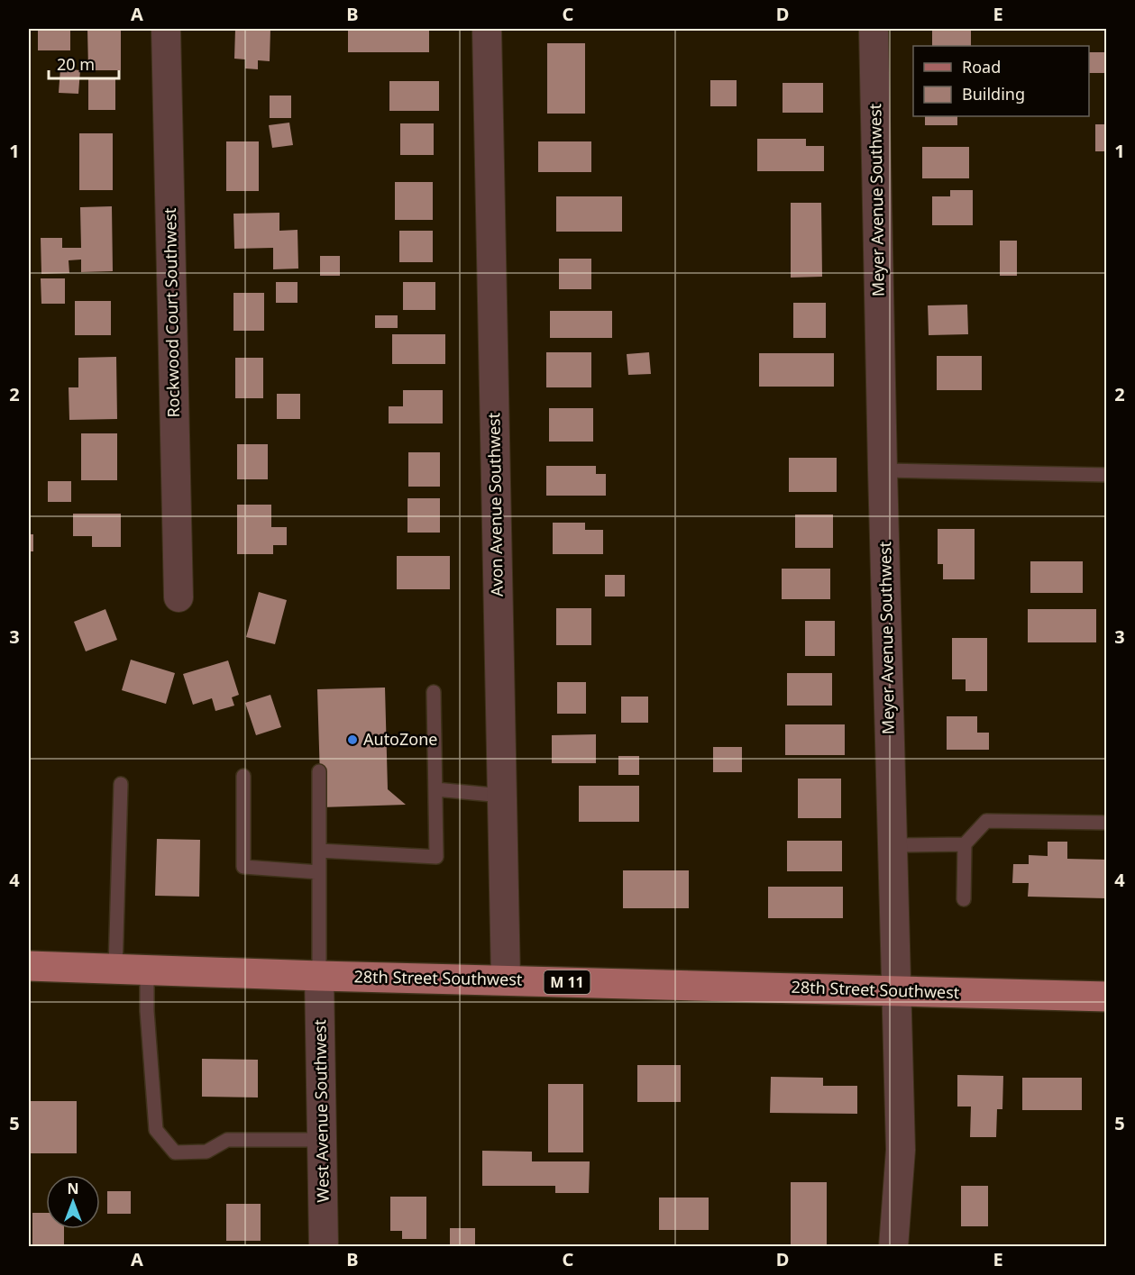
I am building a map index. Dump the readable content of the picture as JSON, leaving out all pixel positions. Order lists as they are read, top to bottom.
{
  "streets": {
    "main road": ["28th Street Southwest", "M 11"],
    "street": [
      "Meyer Avenue Southwest",
      "Rockwood Court Southwest",
      "Avon Avenue Southwest",
      "West Avenue Southwest"
    ]
  },
  "crossings": [
    ["Meyer Avenue Southwest", "28th Street Southwest"],
    ["Avon Avenue Southwest", "28th Street Southwest"],
    ["28th Street Southwest", "West Avenue Southwest"]
  ],
  "places": ["AutoZone"],
  "legend": ["Road", "Building"],
  "scale_bar": "20 m",
  "north": "top",
  "grid": {
    "columns": [
      "A",
      "B",
      "C",
      "D",
      "E"
    ],
    "rows": [
      "1",
      "2",
      "3",
      "4",
      "5"
    ]
  }
}
